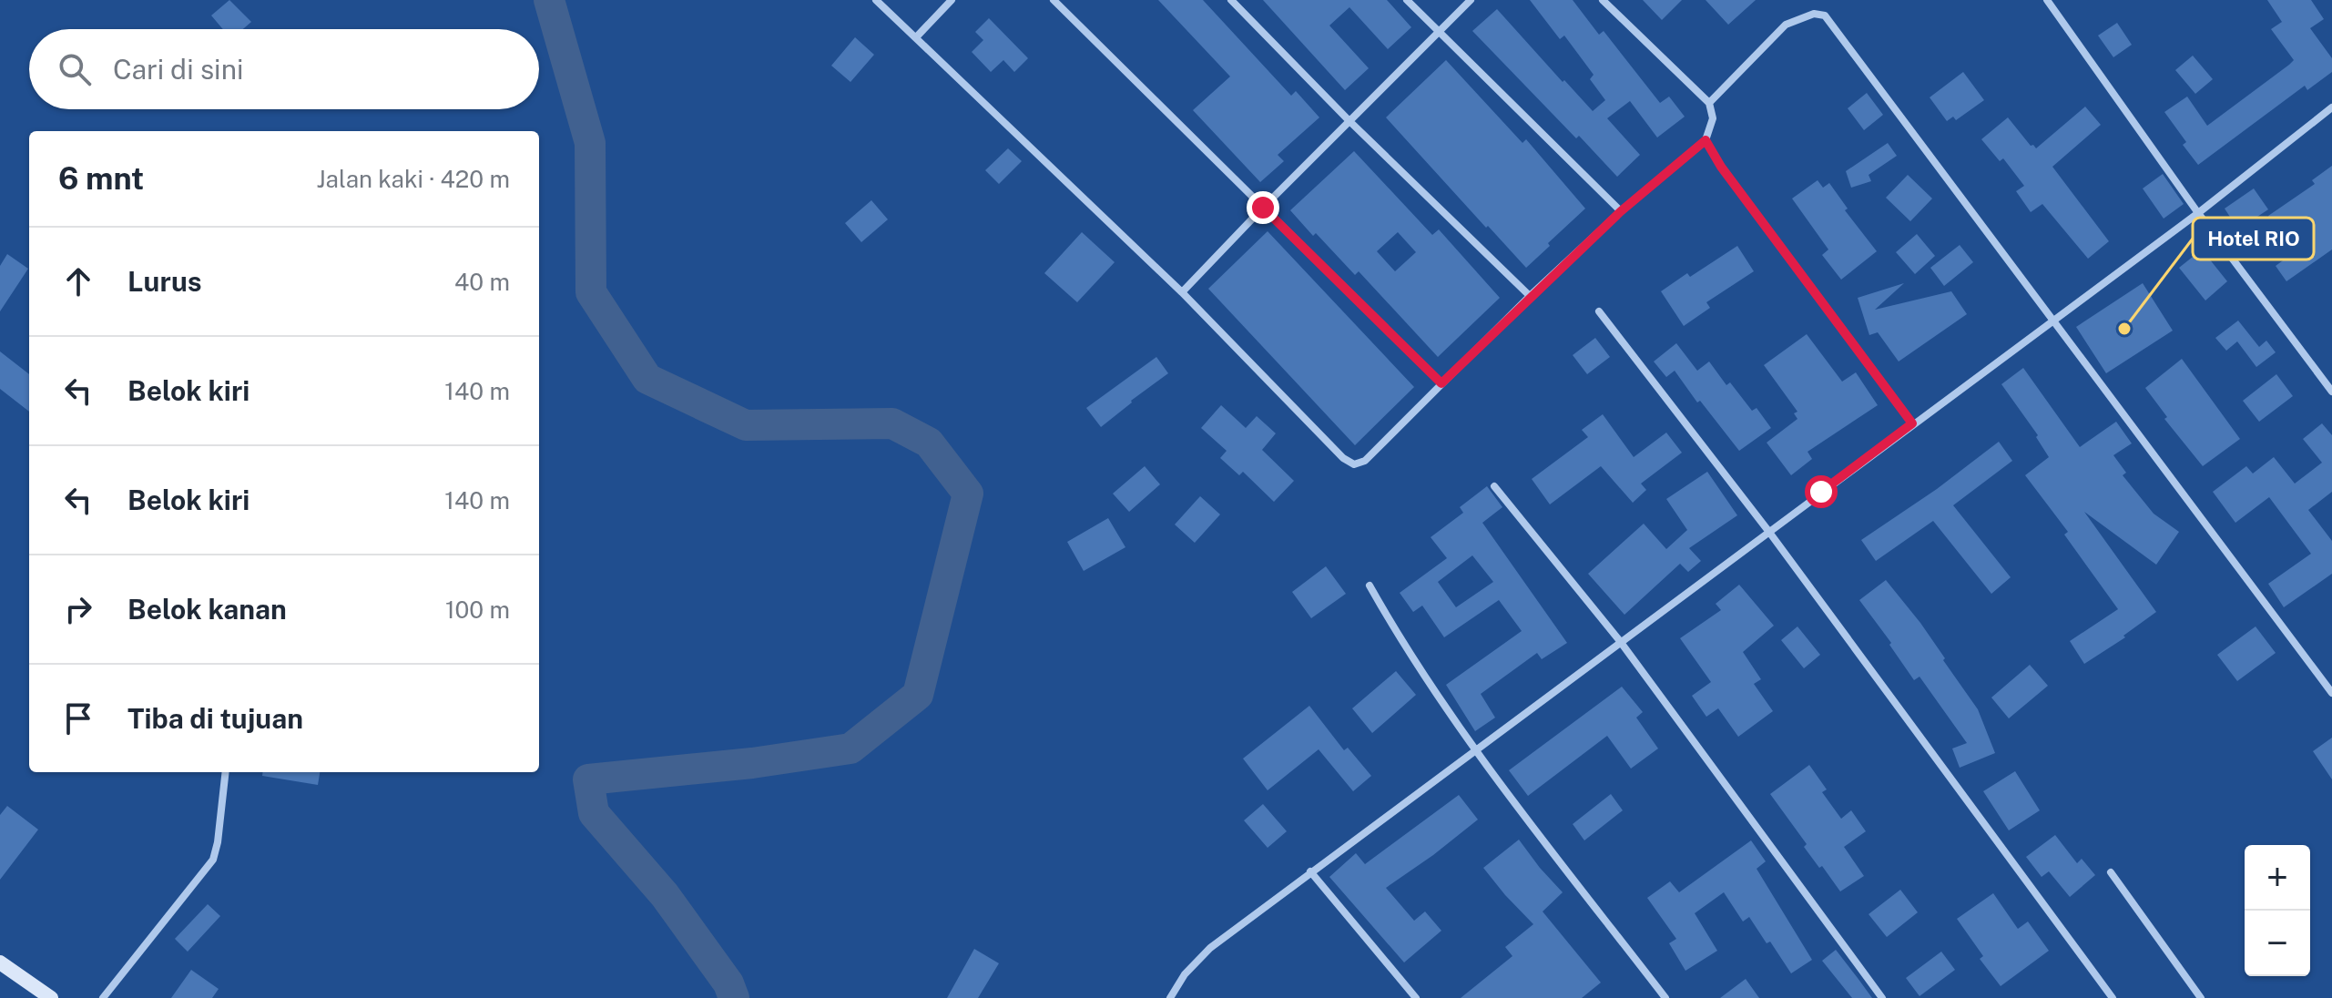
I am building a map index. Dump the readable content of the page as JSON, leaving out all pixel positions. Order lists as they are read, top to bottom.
{
  "places": ["Hotel RIO"],
  "page": {
    "search": "Cari di sini",
    "heading": ["6 mnt", "Jalan kaki · 420 m"],
    "list": [
      ["Lurus", "40 m"],
      ["Belok kiri", "140 m"],
      ["Belok kiri", "140 m"],
      ["Belok kanan", "100 m"],
      "Tiba di tujuan"
    ],
    "map_buttons": ["+", "−"]
  }
}
